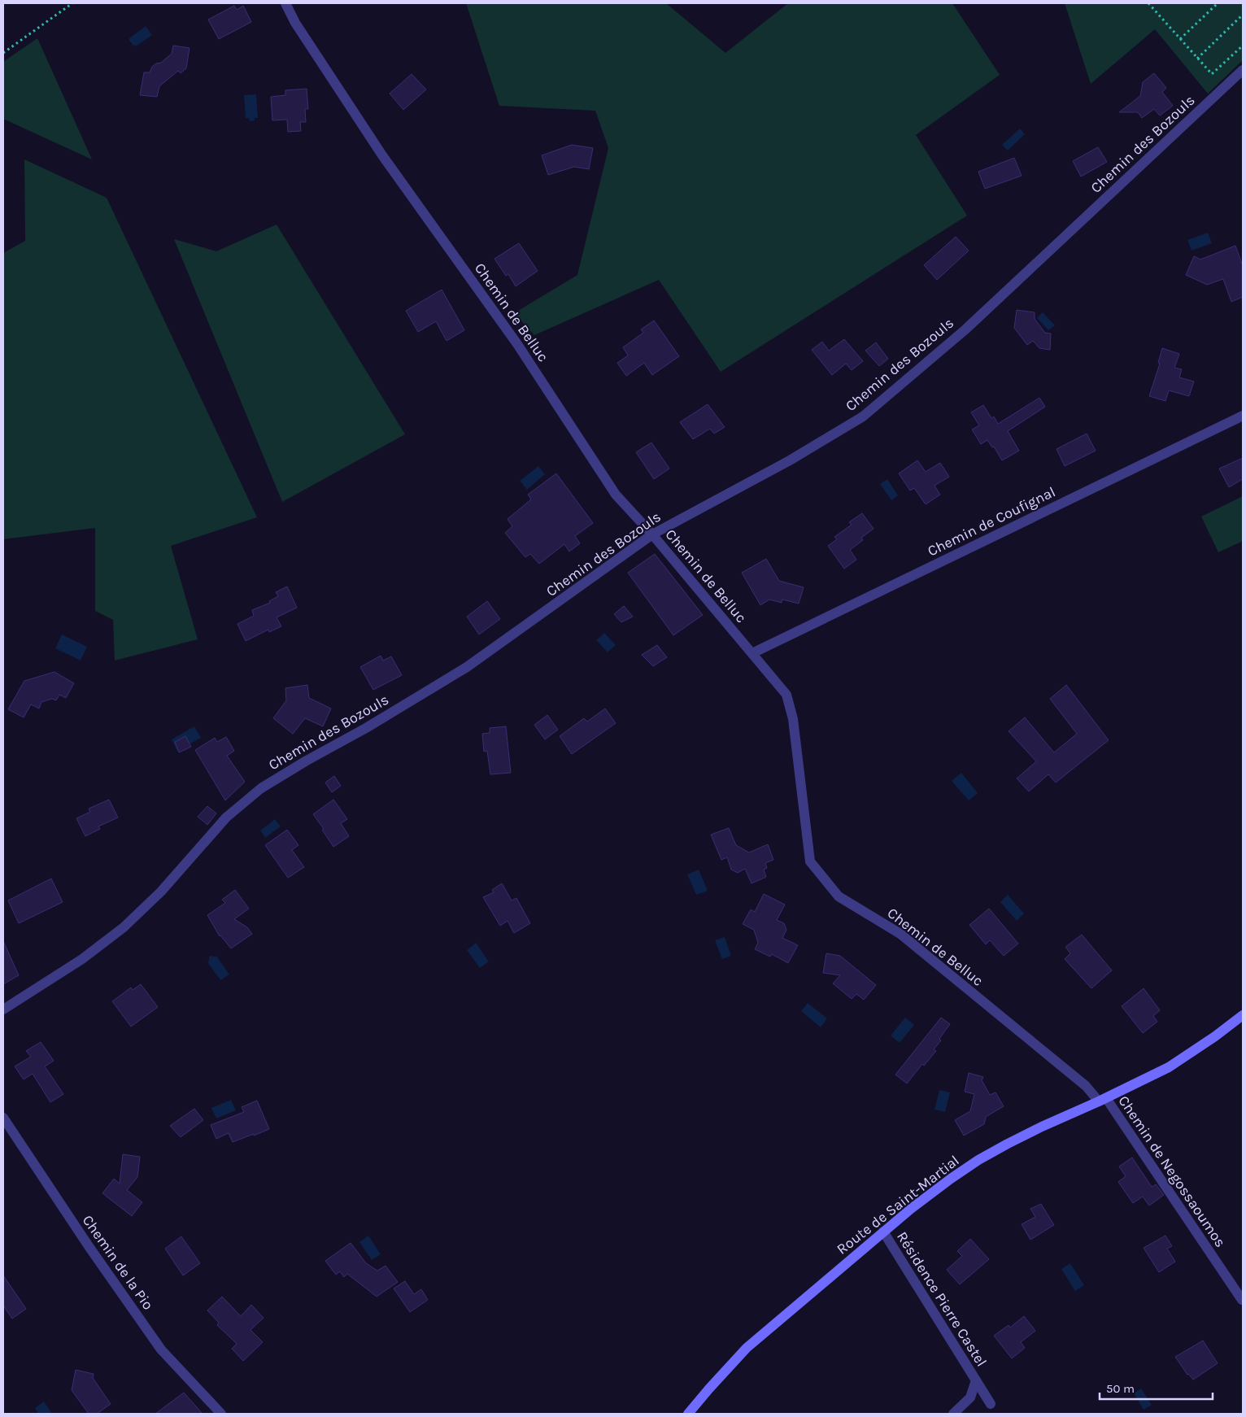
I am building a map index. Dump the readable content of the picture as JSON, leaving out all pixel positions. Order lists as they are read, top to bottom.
{
  "streets": {
    "main road": ["Route de Saint-Martial"],
    "street": [
      "Chemin des Bozouls",
      "Chemin de Belluc",
      "Chemin de Coufignal",
      "Chemin de Negossaoumos",
      "Chemin de la Pio",
      "Résidence Pierre Castel"
    ]
  },
  "crossings": [
    ["Chemin des Bozouls", "Chemin de Belluc"],
    ["Chemin de Belluc", "Chemin de Coufignal"],
    ["Chemin de Belluc", "Chemin de Negossaoumos"],
    ["Chemin de Belluc", "Route de Saint-Martial"],
    ["Chemin de Negossaoumos", "Route de Saint-Martial"],
    ["Route de Saint-Martial", "Résidence Pierre Castel"]
  ],
  "scale_bar": "50 m"
}
